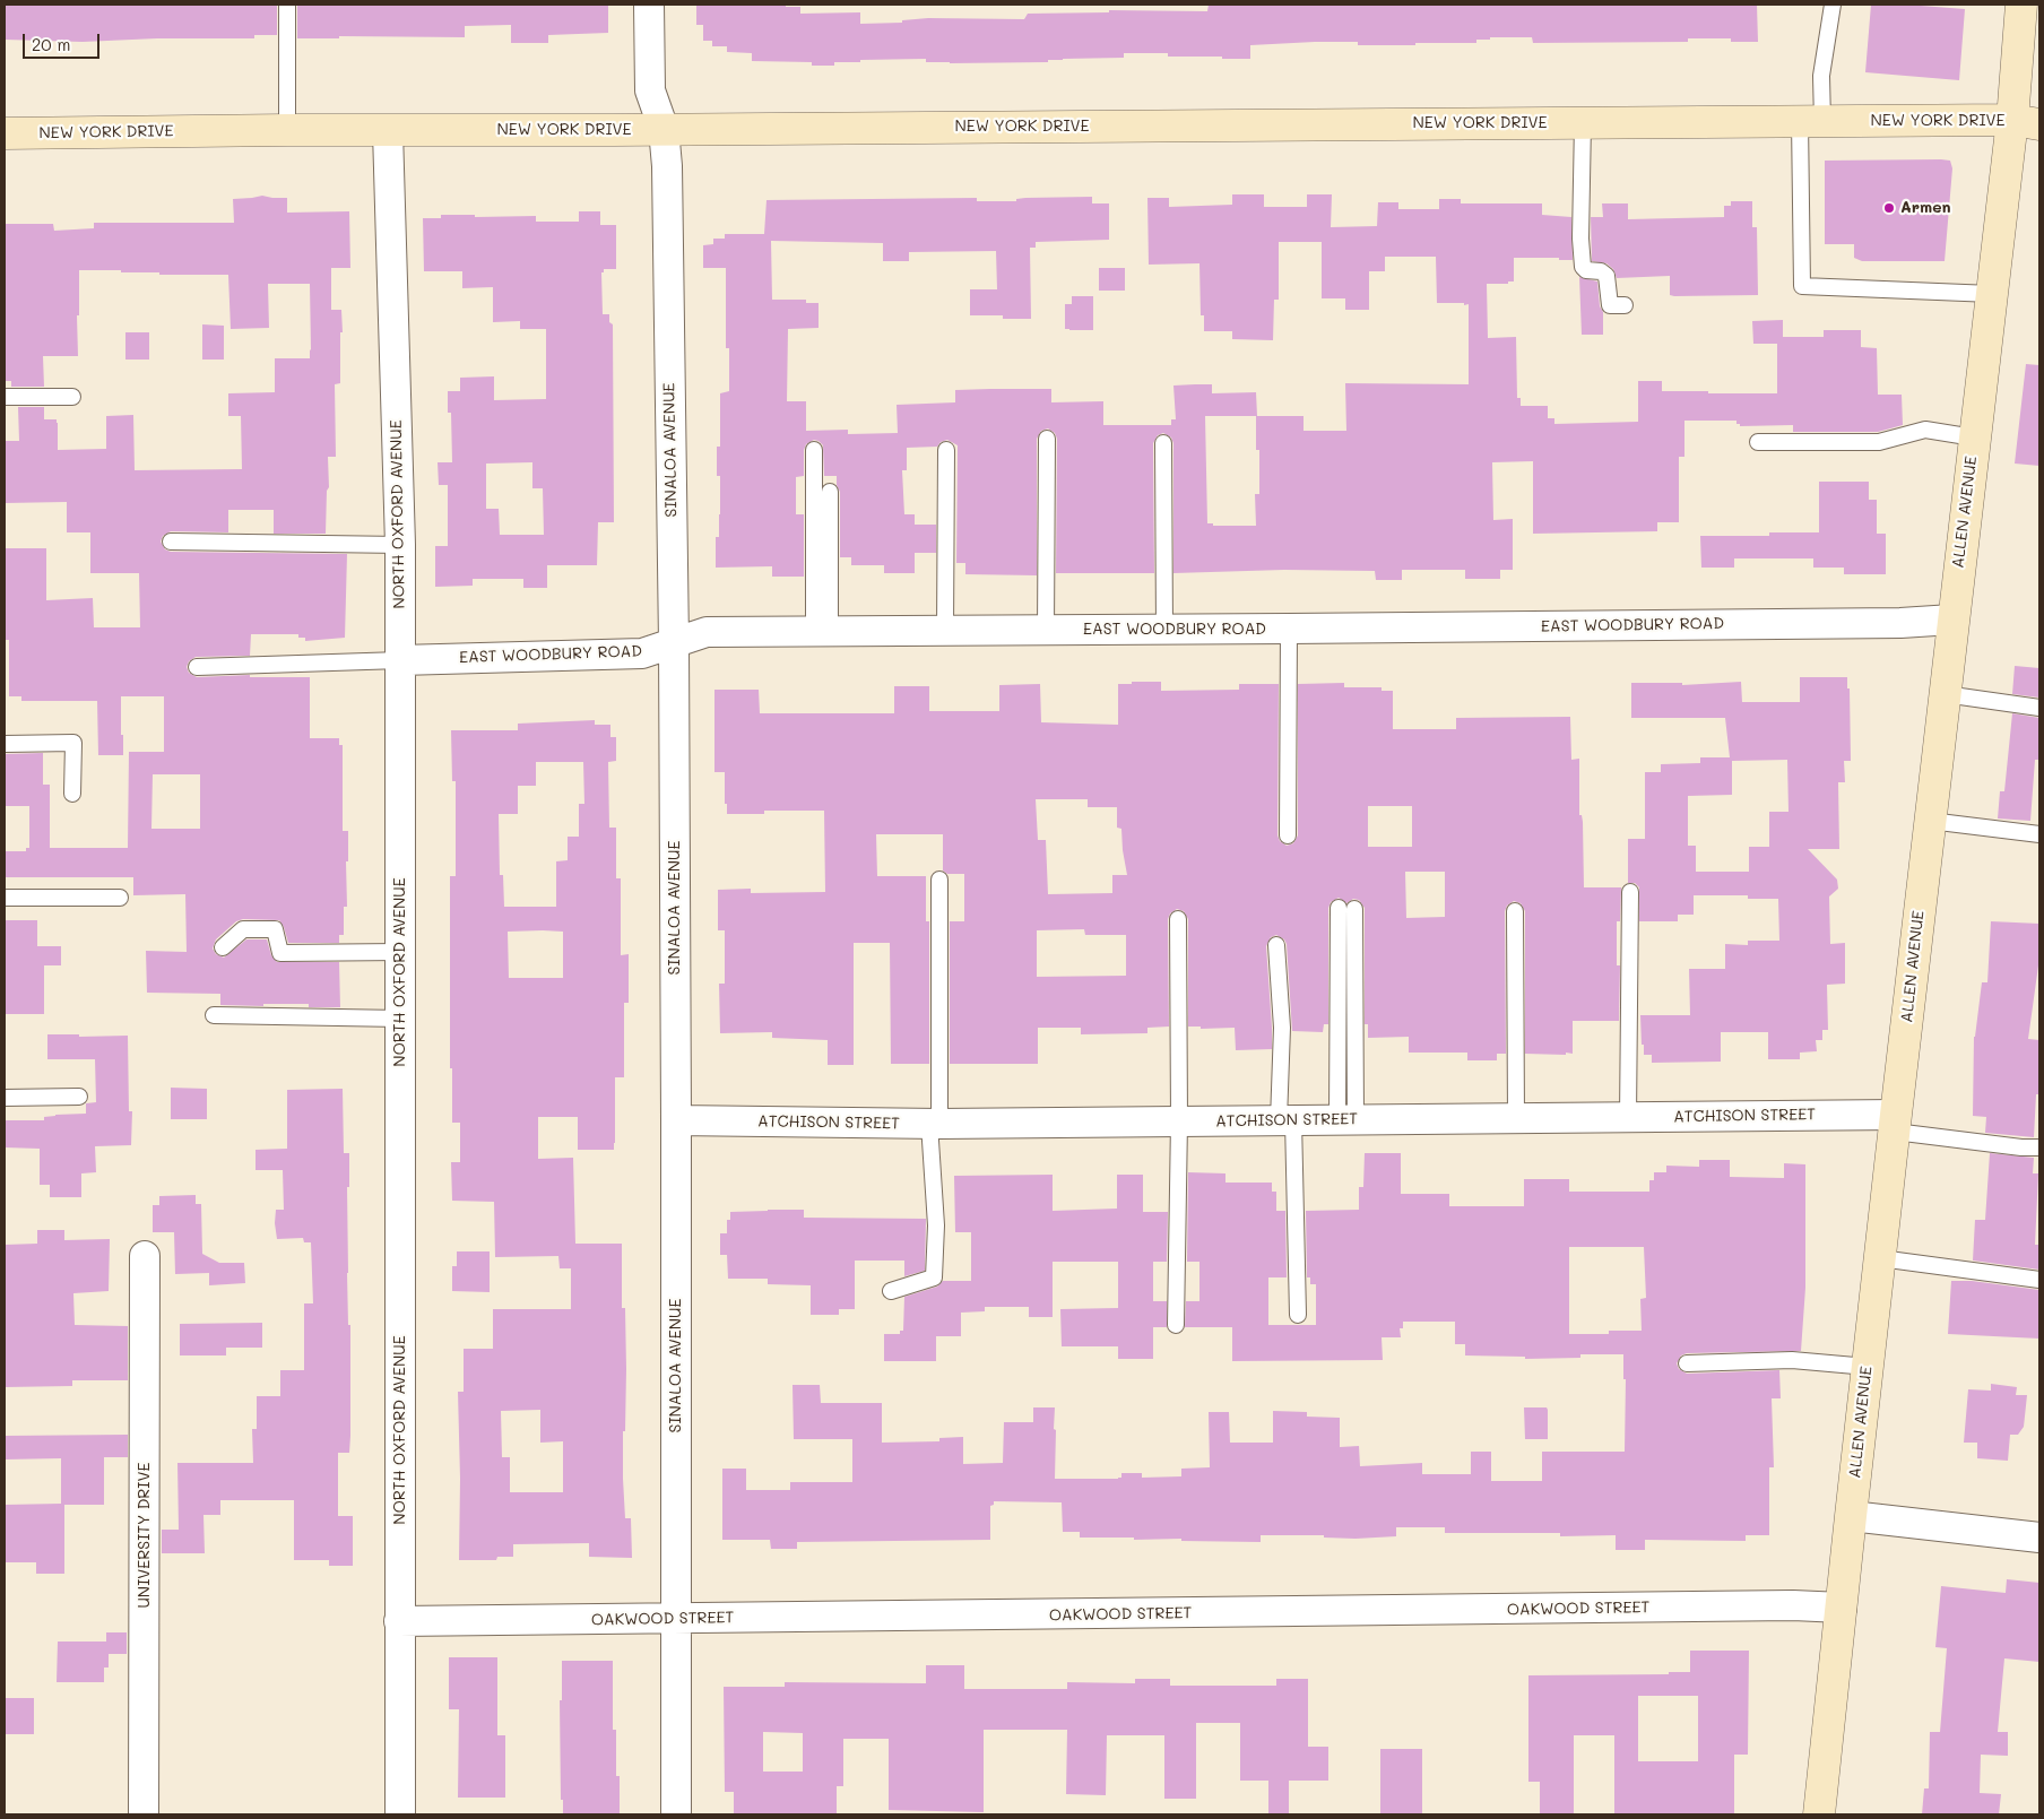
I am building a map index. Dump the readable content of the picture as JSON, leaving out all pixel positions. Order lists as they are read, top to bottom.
{
  "streets": {
    "street": [
      "NEW YORK DRIVE",
      "SINALOA AVENUE",
      "ALLEN AVENUE",
      "NORTH OXFORD AVENUE",
      "EAST WOODBURY ROAD",
      "ATCHISON STREET",
      "UNIVERSITY DRIVE",
      "OAKWOOD STREET"
    ]
  },
  "crossings": [
    ["NEW YORK DRIVE", "SINALOA AVENUE"],
    ["NEW YORK DRIVE", "ALLEN AVENUE"],
    ["NEW YORK DRIVE", "NORTH OXFORD AVENUE"],
    ["SINALOA AVENUE", "EAST WOODBURY ROAD"],
    ["SINALOA AVENUE", "ATCHISON STREET"],
    ["SINALOA AVENUE", "OAKWOOD STREET"],
    ["ALLEN AVENUE", "EAST WOODBURY ROAD"],
    ["ALLEN AVENUE", "ATCHISON STREET"],
    ["ALLEN AVENUE", "OAKWOOD STREET"],
    ["NORTH OXFORD AVENUE", "EAST WOODBURY ROAD"],
    ["NORTH OXFORD AVENUE", "OAKWOOD STREET"]
  ],
  "places": ["Armen"],
  "scale_bar": "20 m"
}
